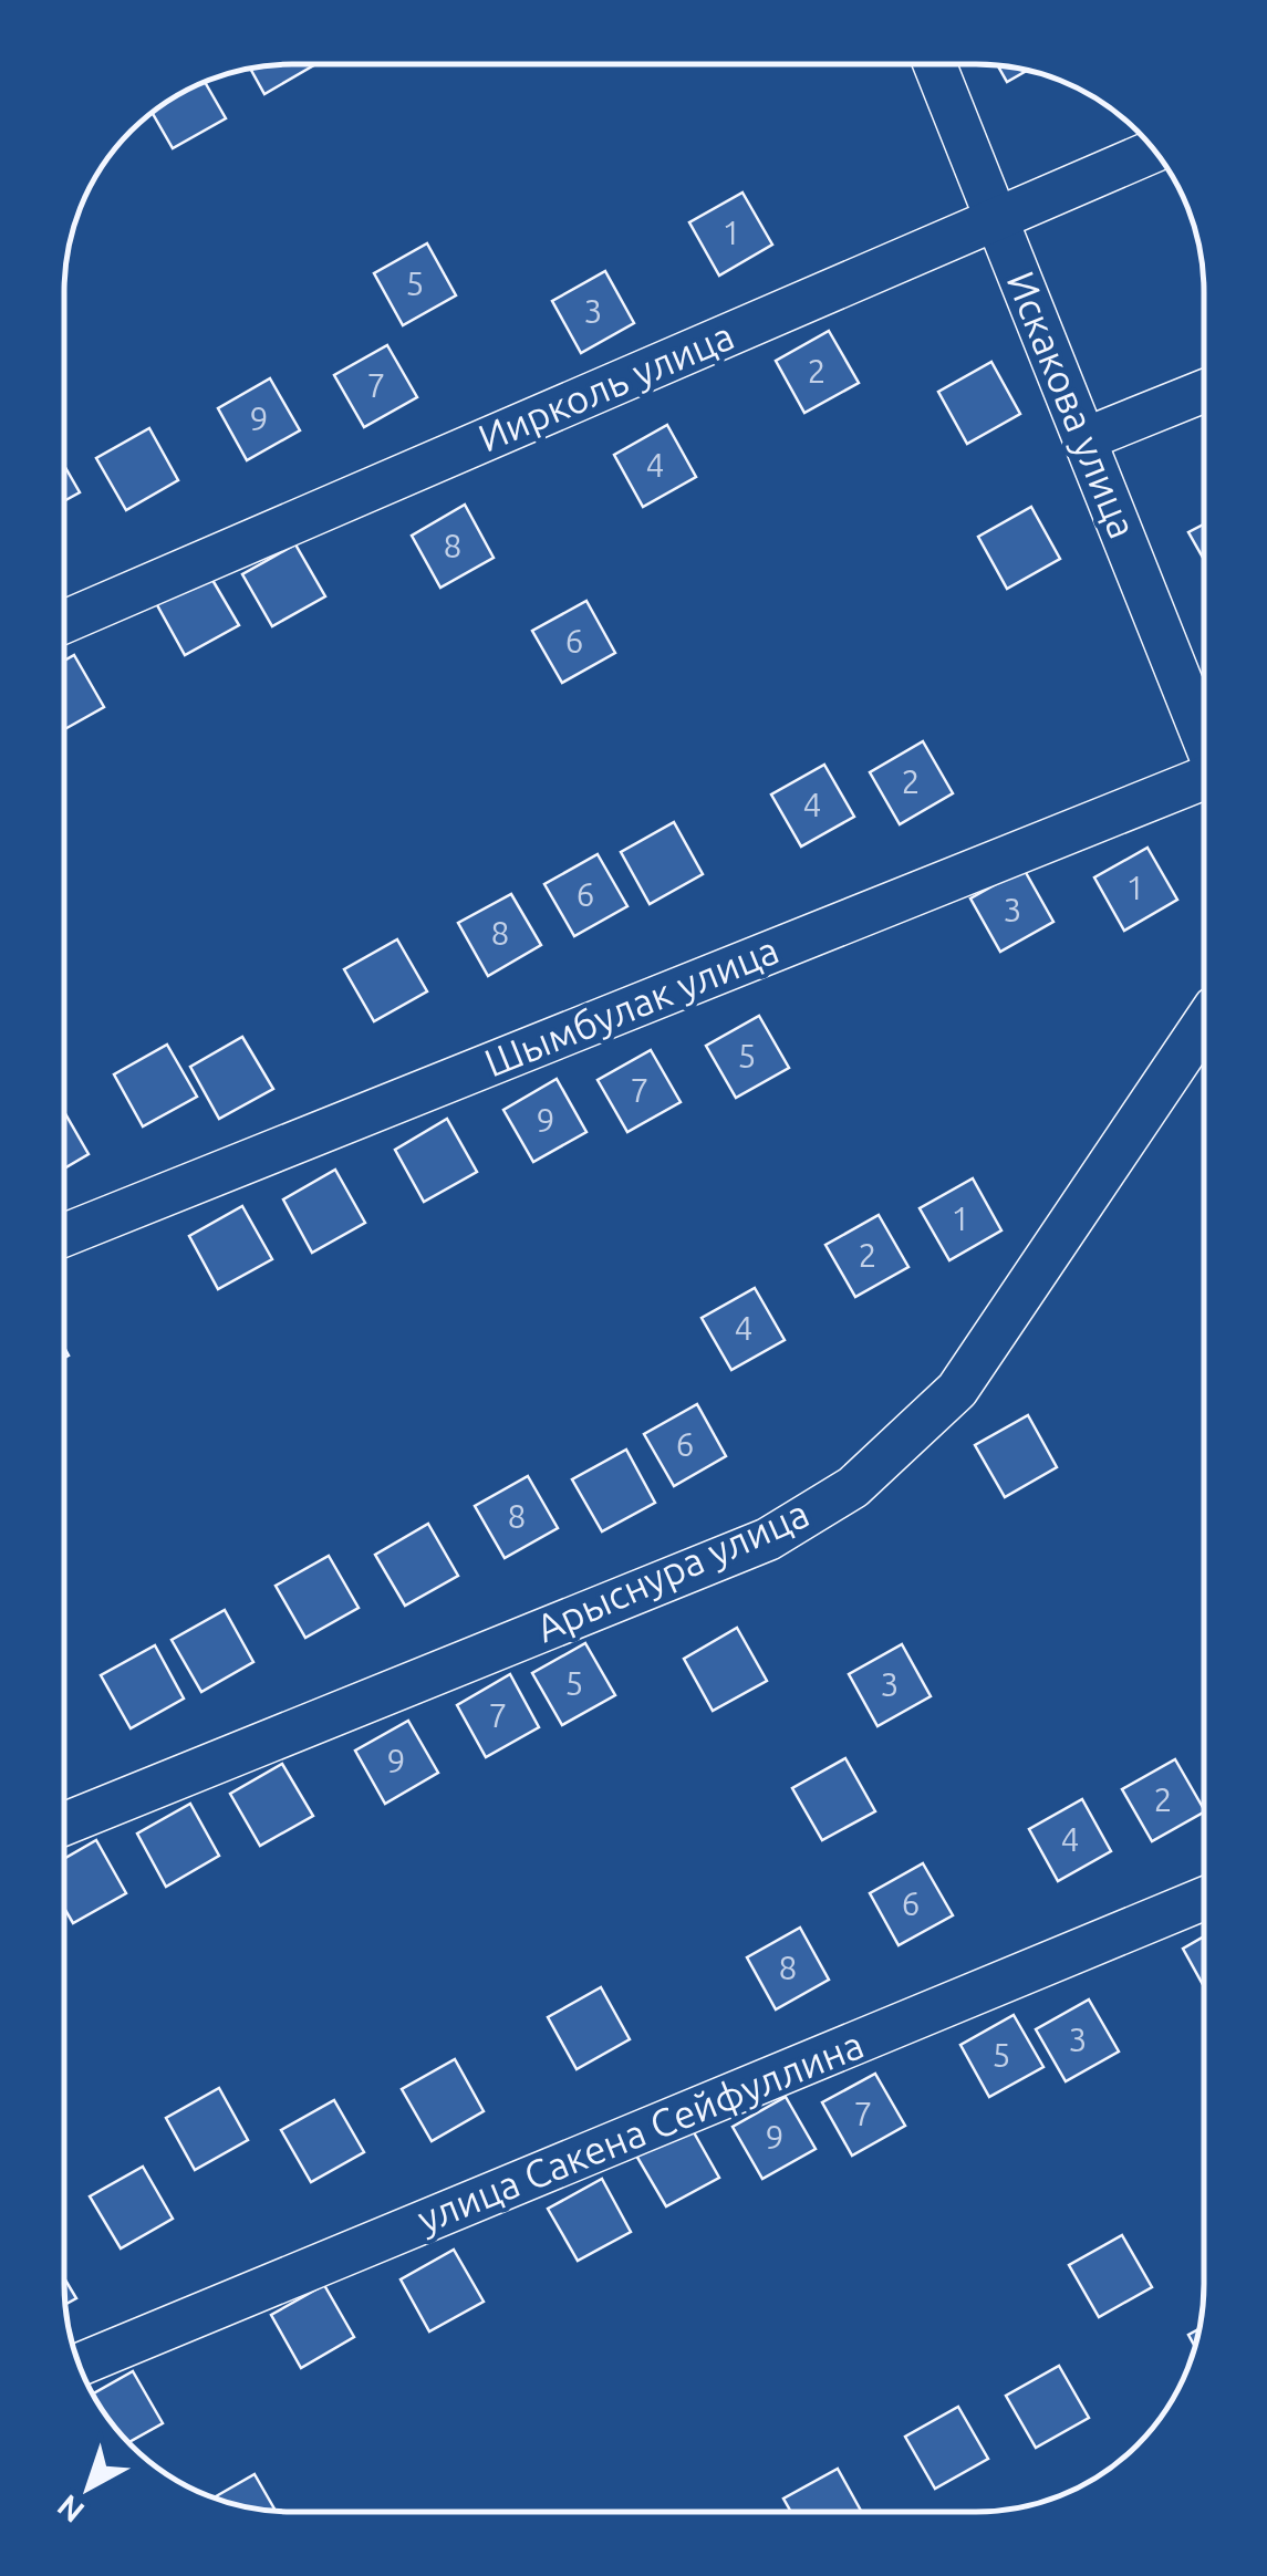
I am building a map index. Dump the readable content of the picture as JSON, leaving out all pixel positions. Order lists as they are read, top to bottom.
{
  "streets": {
    "street": [
      "Иирколь улица",
      "Искакова улица",
      "Шымбулак улица",
      "Арыснура улица",
      "улица Сакена Сейфуллина"
    ]
  },
  "crossings": [
    ["Иирколь улица", "Искакова улица"]
  ],
  "house_numbers": [
    "1",
    "5",
    "3",
    "2",
    "7",
    "9",
    "4",
    "8",
    "6",
    "2",
    "4",
    "1",
    "6",
    "3",
    "8",
    "5",
    "7",
    "9",
    "1",
    "2",
    "4",
    "6",
    "8",
    "5",
    "3",
    "7",
    "9",
    "2",
    "4",
    "6",
    "8",
    "3",
    "5",
    "7",
    "9"
  ],
  "north": "bottom left"
}
